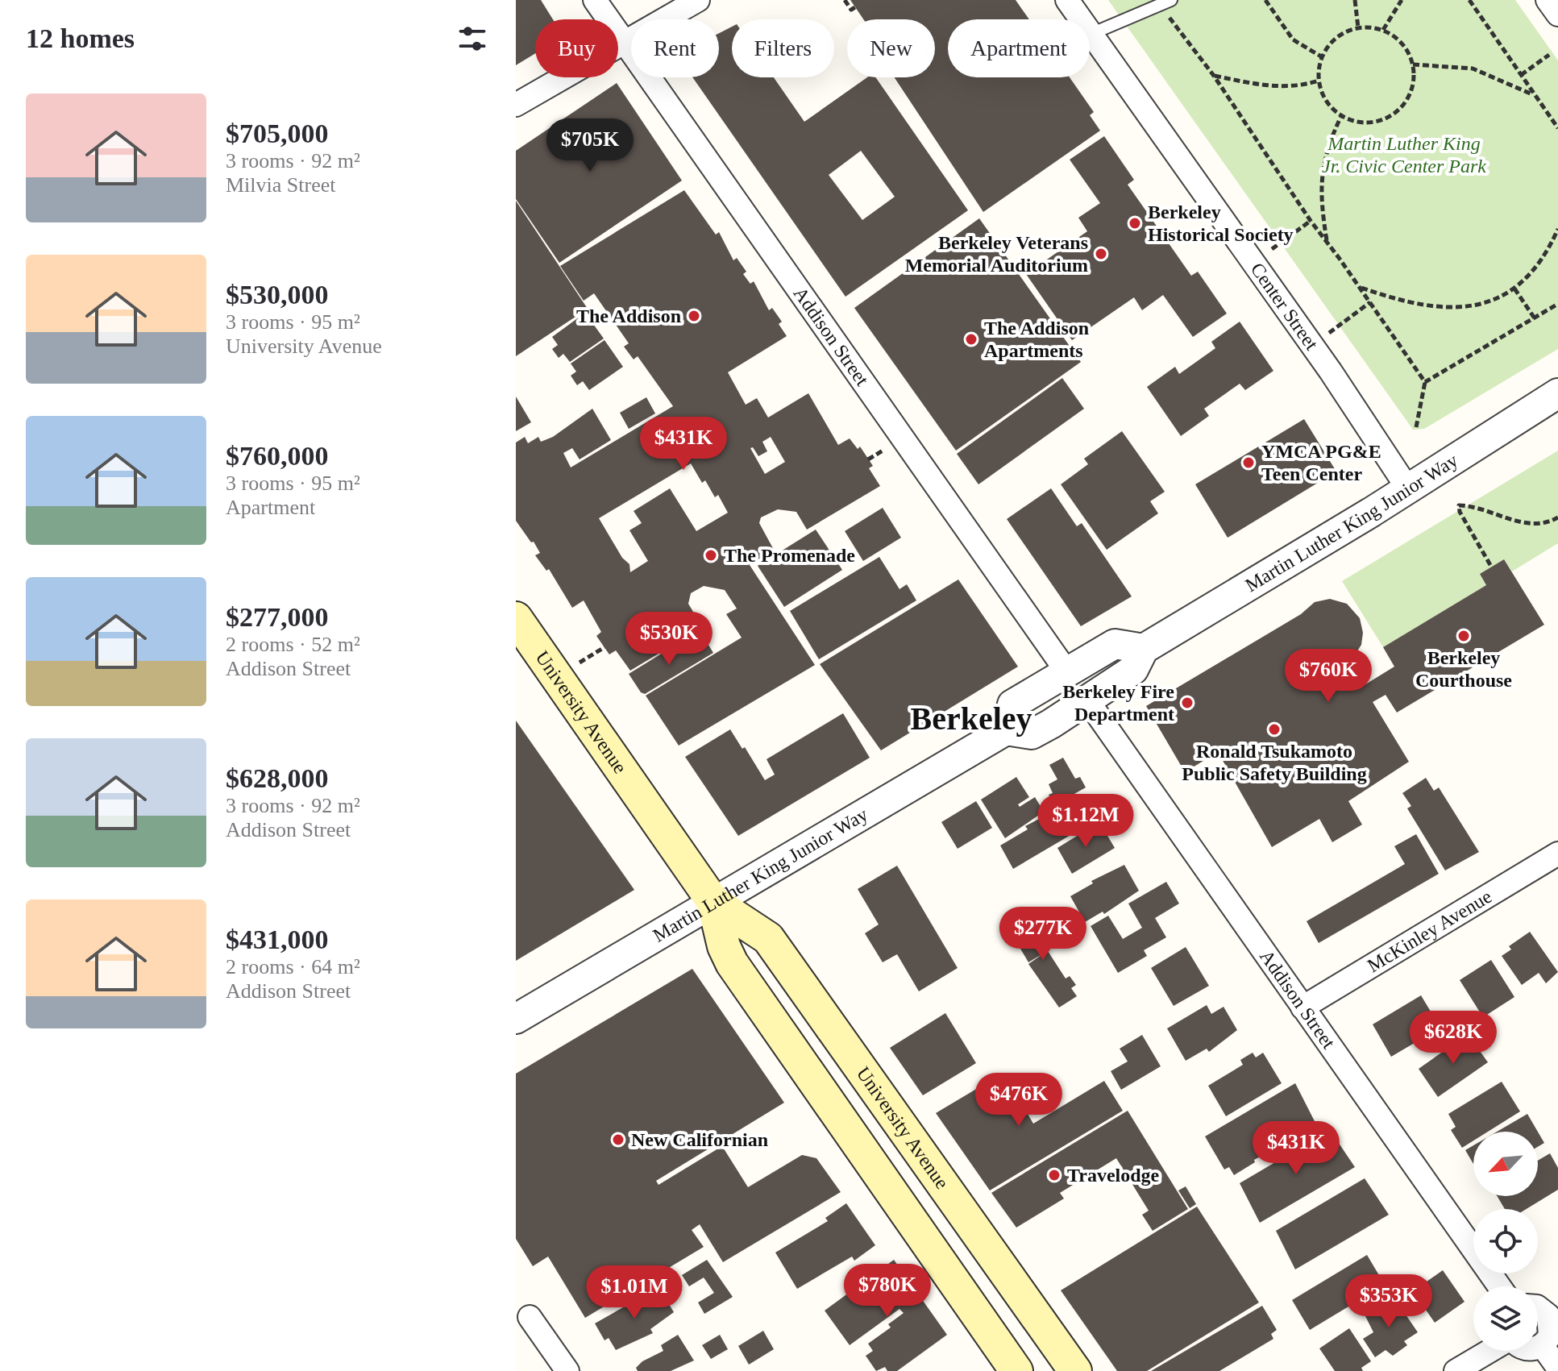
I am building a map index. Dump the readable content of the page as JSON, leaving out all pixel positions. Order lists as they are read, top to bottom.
{
  "streets": {
    "main road": ["University Avenue"],
    "street": [
      "Center Street",
      "Addison Street",
      "Martin Luther King Junior Way",
      "McKinley Avenue"
    ]
  },
  "crossings": [
    ["Center Street", "Martin Luther King Junior Way"],
    ["Addison Street", "Martin Luther King Junior Way"],
    ["Addison Street", "McKinley Avenue"],
    ["Martin Luther King Junior Way", "University Avenue"]
  ],
  "districts": ["Berkeley"],
  "parks": ["Martin Luther King Jr. Civic Center Park"],
  "places": [
    "Berkeley Historical Society",
    "Berkeley Veterans Memorial Auditorium",
    "The Addison",
    "The Addison Apartments",
    "YMCA PG&E Teen Center",
    "The Promenade",
    "Berkeley Courthouse",
    "Berkeley Fire Department",
    "Ronald Tsukamoto Public Safety Building",
    "New Californian",
    "Travelodge"
  ],
  "north": "bottom left",
  "page": {
    "heading": "12 homes",
    "chip": [
      "Buy",
      "Rent",
      "Filters",
      "New",
      "Apartment"
    ],
    "list": [
      {
        "name": "$705,000",
        "note": "3 rooms · 92 m² · Milvia Street"
      },
      {
        "name": "$530,000",
        "note": "3 rooms · 95 m² · University Avenue"
      },
      {
        "name": "$760,000",
        "note": "3 rooms · 95 m² · Apartment"
      },
      {
        "name": "$277,000",
        "note": "2 rooms · 52 m² · Addison Street"
      },
      {
        "name": "$628,000",
        "note": "3 rooms · 92 m² · Addison Street"
      },
      {
        "name": "$431,000",
        "note": "2 rooms · 64 m² · Addison Street"
      }
    ],
    "price": [
      "$705K",
      "$431K",
      "$530K",
      "$760K",
      "$1.12M",
      "$277K",
      "$628K",
      "$476K",
      "$431K",
      "$780K",
      "$1.01M",
      "$353K"
    ]
  }
}
